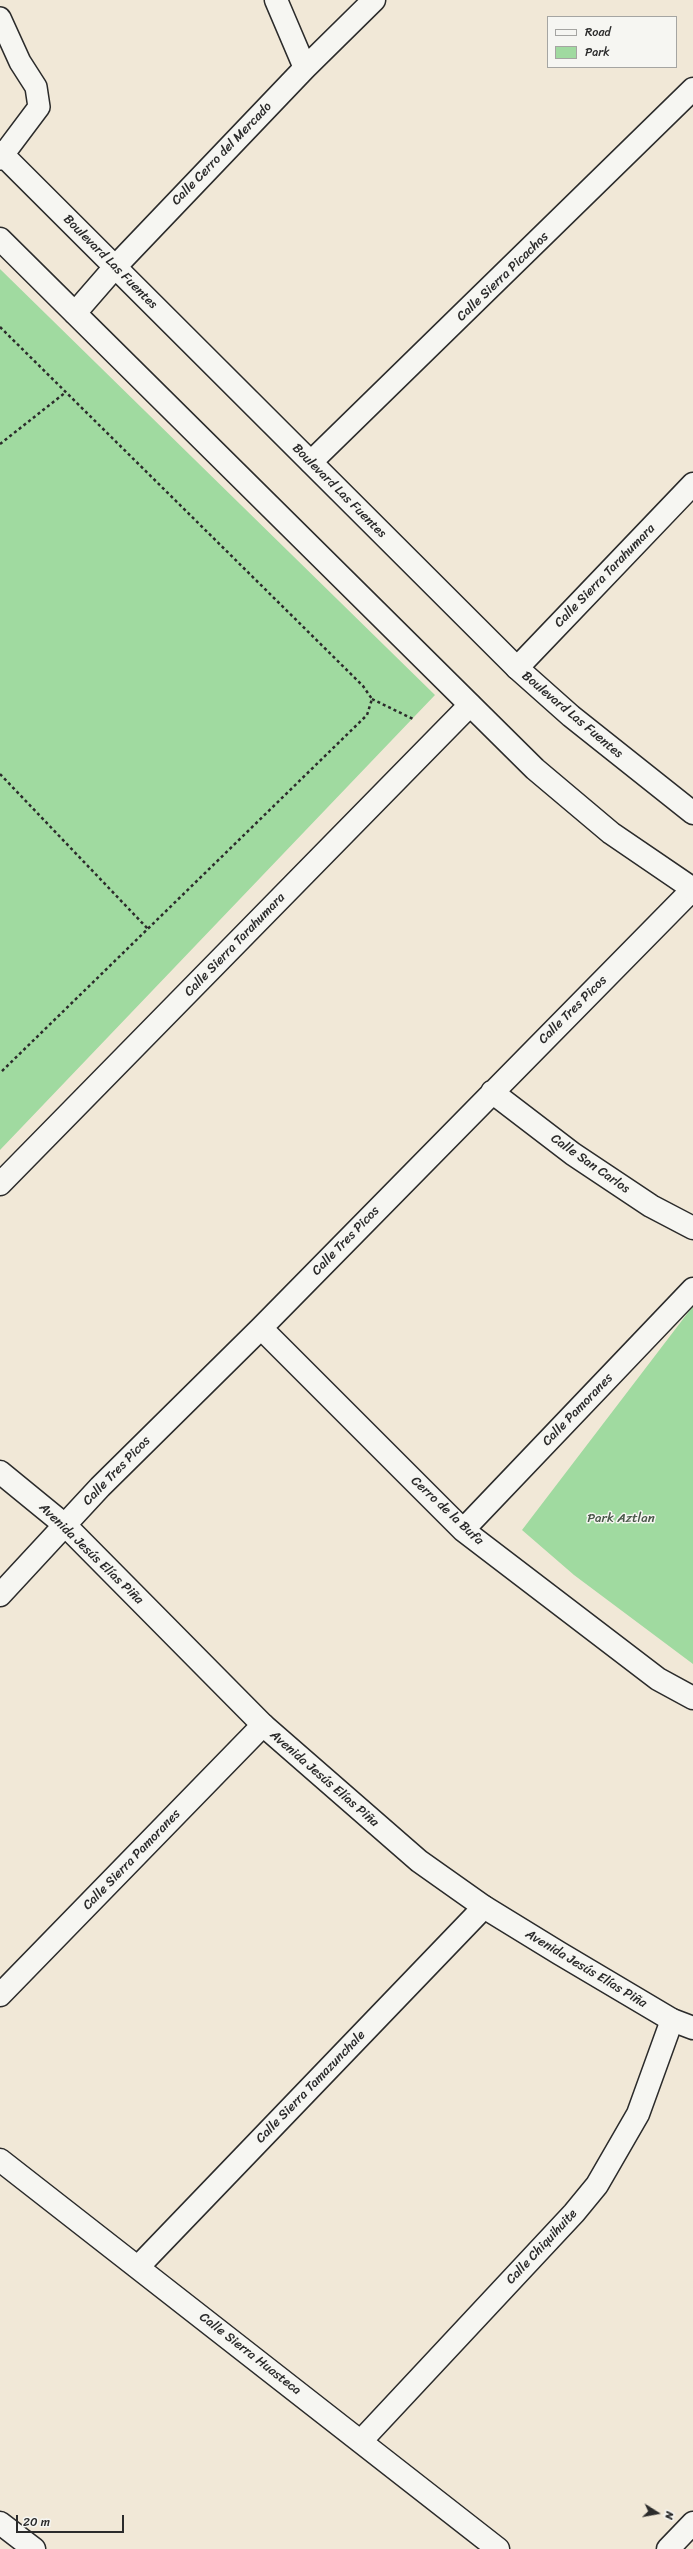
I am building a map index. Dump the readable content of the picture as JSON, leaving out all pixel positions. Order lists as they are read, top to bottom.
{
  "streets": {
    "street": [
      "Calle Cerro del Mercado",
      "Boulevard Las Fuentes",
      "Calle Sierra Picachos",
      "Calle Sierra Tarahumara",
      "Calle Tres Picos",
      "Calle San Carlos",
      "Calle Pamoranes",
      "Cerro de la Bufa",
      "Avenida Jesús Elías Piña",
      "Calle Sierra Pamoranes",
      "Calle Sierra Tamazunchale",
      "Calle Chiquihuite",
      "Calle Sierra Huasteca"
    ]
  },
  "crossings": [
    ["Calle Cerro del Mercado", "Boulevard Las Fuentes"],
    ["Boulevard Las Fuentes", "Calle Sierra Picachos"],
    ["Boulevard Las Fuentes", "Calle Sierra Tarahumara"],
    ["Calle Tres Picos", "Calle San Carlos"],
    ["Calle Tres Picos", "Cerro de la Bufa"],
    ["Calle Tres Picos", "Avenida Jesús Elías Piña"],
    ["Calle Pamoranes", "Cerro de la Bufa"],
    ["Avenida Jesús Elías Piña", "Calle Sierra Pamoranes"],
    ["Avenida Jesús Elías Piña", "Calle Sierra Tamazunchale"],
    ["Avenida Jesús Elías Piña", "Calle Chiquihuite"],
    ["Calle Sierra Tamazunchale", "Calle Sierra Huasteca"],
    ["Calle Chiquihuite", "Calle Sierra Huasteca"]
  ],
  "parks": ["Park Aztlan"],
  "legend": ["Road", "Park"],
  "scale_bar": "20 m",
  "north": "right"
}
